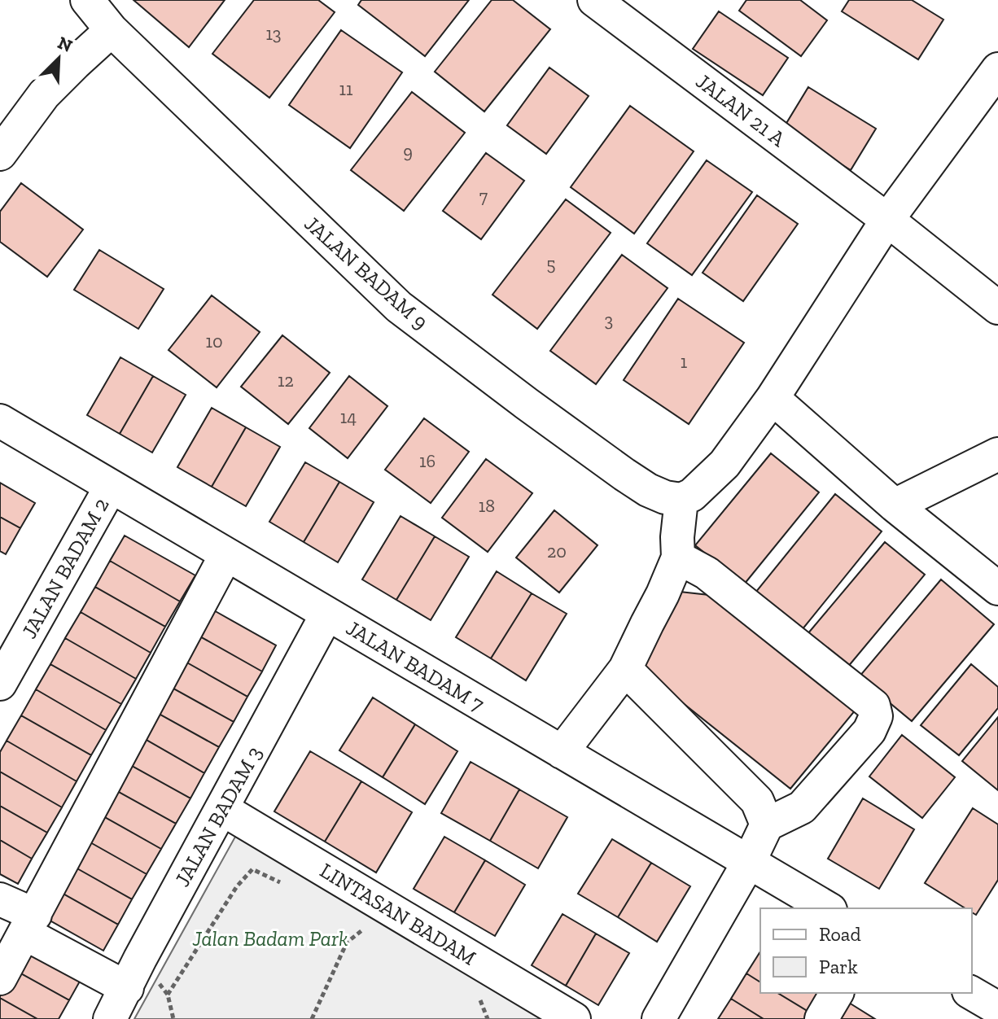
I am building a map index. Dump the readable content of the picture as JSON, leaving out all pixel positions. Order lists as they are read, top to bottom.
{
  "streets": {
    "street": [
      "JALAN 21 A",
      "JALAN BADAM 9",
      "JALAN BADAM 2",
      "JALAN BADAM 7",
      "JALAN BADAM 3",
      "LINTASAN BADAM"
    ]
  },
  "crossings": [
    ["JALAN BADAM 2", "JALAN BADAM 7"],
    ["JALAN BADAM 7", "JALAN BADAM 3"],
    ["JALAN BADAM 3", "LINTASAN BADAM"]
  ],
  "parks": ["Jalan Badam Park"],
  "house_numbers": [
    "13",
    "11",
    "9",
    "7",
    "5",
    "3",
    "10",
    "1",
    "12",
    "14",
    "16",
    "18",
    "20"
  ],
  "legend": ["Road", "Park"],
  "north": "top right"
}
